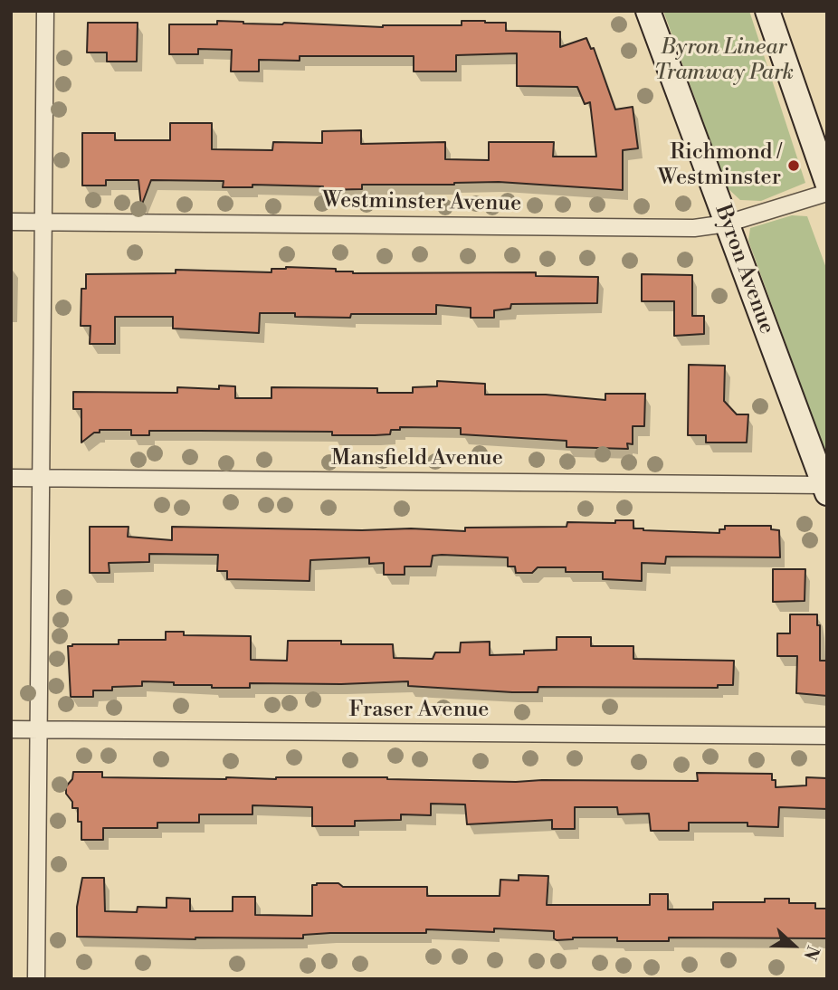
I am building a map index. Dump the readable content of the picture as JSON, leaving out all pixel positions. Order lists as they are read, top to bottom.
{
  "streets": {
    "street": [
      "Westminster Avenue",
      "Byron Avenue",
      "Mansfield Avenue",
      "Fraser Avenue"
    ]
  },
  "crossings": [
    ["Westminster Avenue", "Byron Avenue"],
    ["Byron Avenue", "Mansfield Avenue"]
  ],
  "parks": ["Byron Linear Tramway Park"],
  "places": ["Richmond / Westminster"],
  "north": "right"
}
